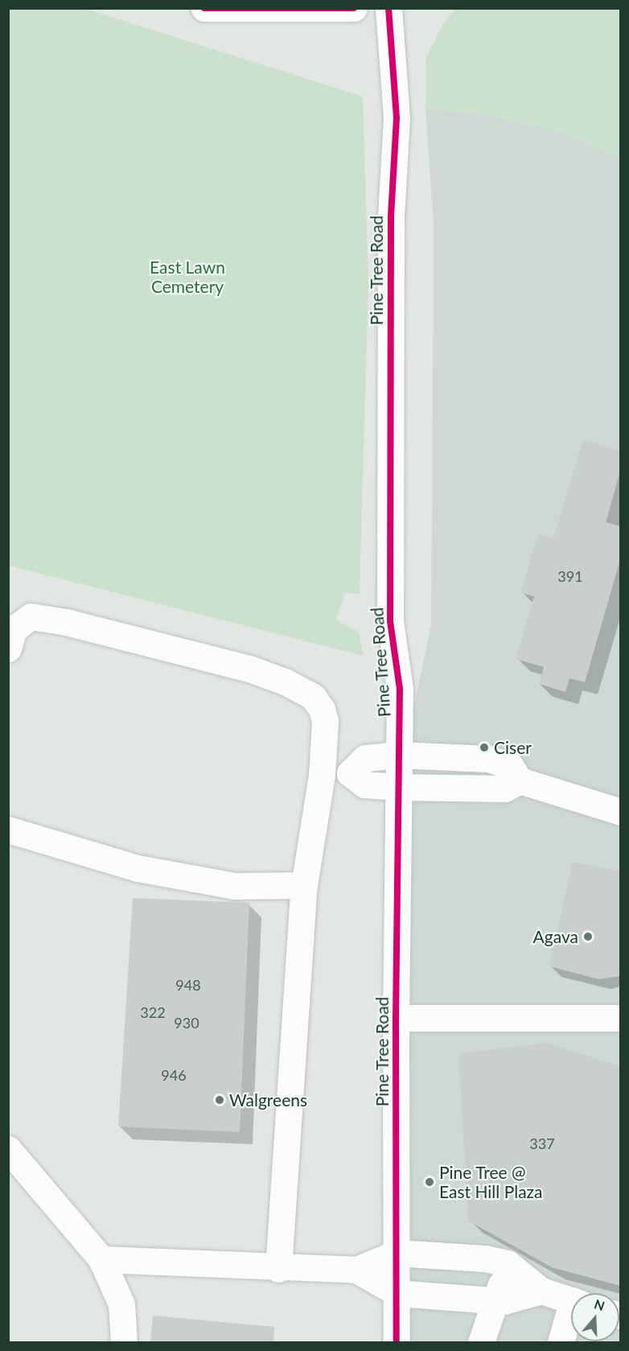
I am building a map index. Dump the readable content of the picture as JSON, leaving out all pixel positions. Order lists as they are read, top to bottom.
{
  "streets": {
    "street": ["Pine Tree Road"]
  },
  "parks": ["East Lawn Cemetery"],
  "places": [
    "Ciser",
    "Agava",
    "Walgreens",
    "Pine Tree @ East Hill Plaza"
  ],
  "house_numbers": [
    "391",
    "948",
    "322",
    "930",
    "946",
    "337"
  ],
  "north": "top"
}
